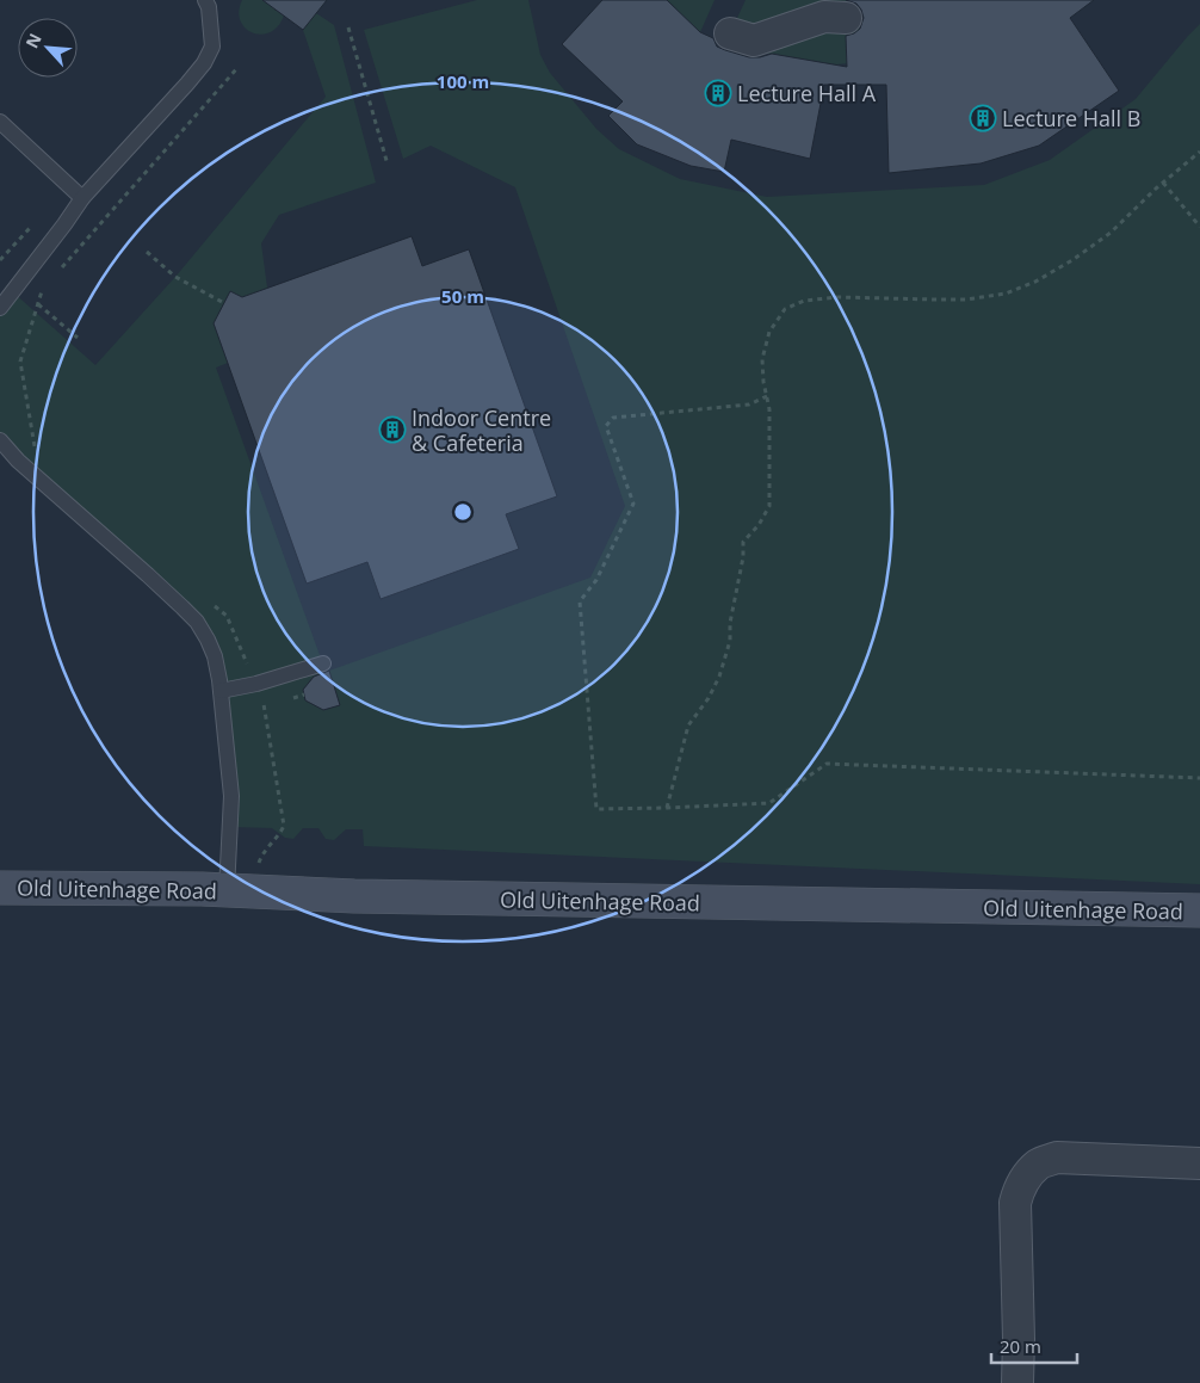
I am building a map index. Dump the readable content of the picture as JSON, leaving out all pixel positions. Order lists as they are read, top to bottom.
{
  "streets": {
    "street": ["Old Uitenhage Road"]
  },
  "places": {
    "building": ["Lecture Hall A", "Lecture Hall B", "Indoor Centre & Cafeteria"]
  },
  "scale_bar": "20 m",
  "north": "top left",
  "rings": ["100 m", "50 m"]
}
